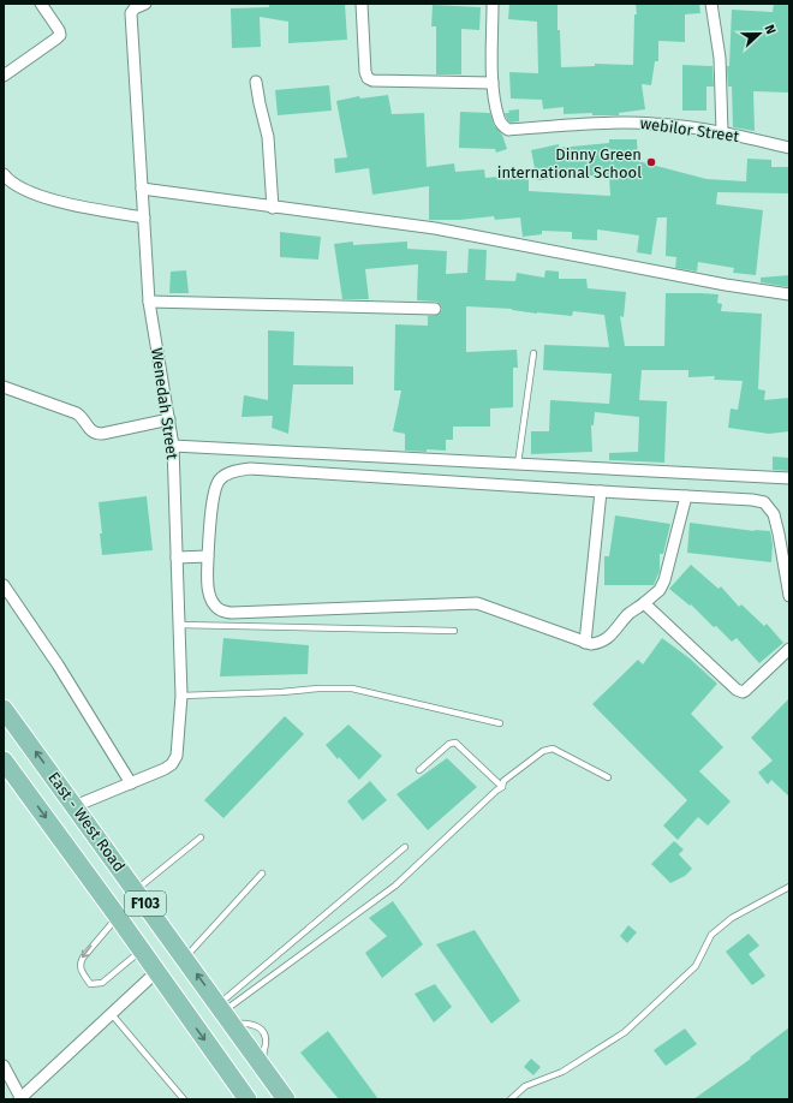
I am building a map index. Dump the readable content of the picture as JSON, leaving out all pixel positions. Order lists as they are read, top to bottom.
{
  "streets": {
    "main road": ["East - West Road", "F103"],
    "street": ["webilor Street", "Wenedah Street"]
  },
  "crossings": [
    ["Wenedah Street", "East - West Road"]
  ],
  "places": ["Dinny Green international School"],
  "north": "right"
}
